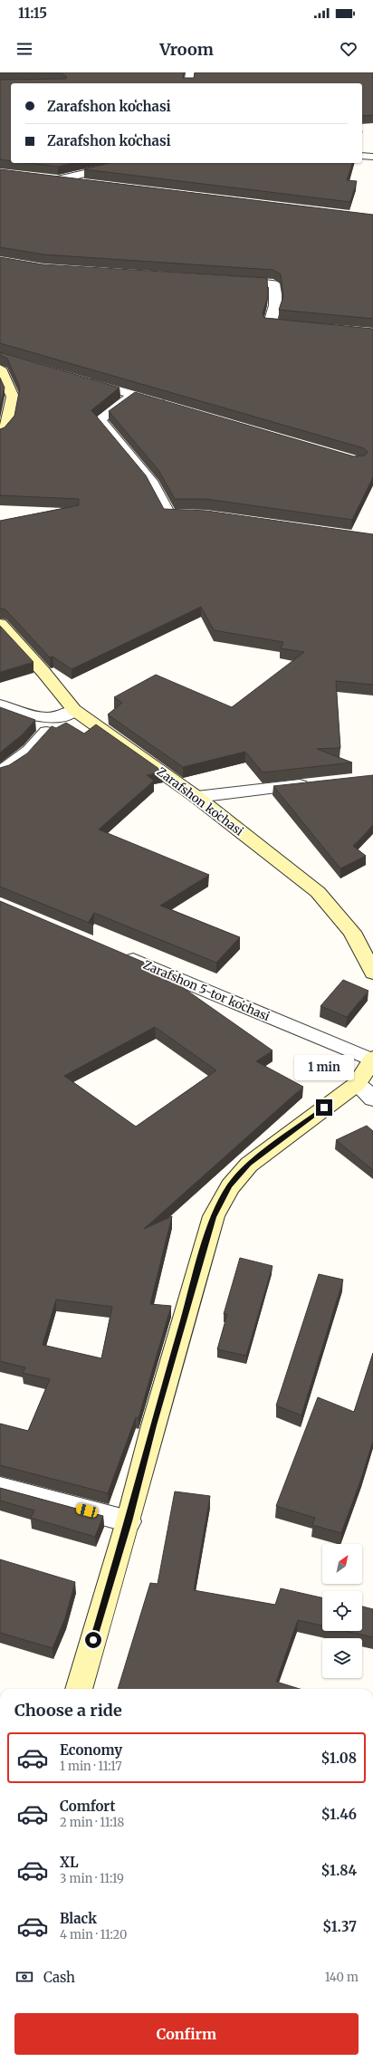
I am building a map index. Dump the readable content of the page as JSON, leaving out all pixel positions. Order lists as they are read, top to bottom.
{
  "streets": {
    "street": ["Zarafshon koʻchasi", "Zarafshon 5-tor koʻchasi"]
  },
  "north": "top right",
  "page": {
    "status": "11:15",
    "header": "Vroom",
    "banner": ["Zarafshon koʻchasi", "Zarafshon koʻchasi"],
    "bubble": "1 min",
    "heading": "Choose a ride",
    "list": [
      {
        "name": "Economy",
        "note": "1 min · 11:17",
        "value": "$1.08"
      },
      {
        "name": "Comfort",
        "note": "2 min · 11:18",
        "value": "$1.46"
      },
      {
        "name": "XL",
        "note": "3 min · 11:19",
        "value": "$1.84"
      },
      {
        "name": "Black",
        "note": "4 min · 11:20",
        "value": "$1.37"
      }
    ],
    "pay": ["Cash", "140 m"],
    "buttons": "Confirm"
  }
}
